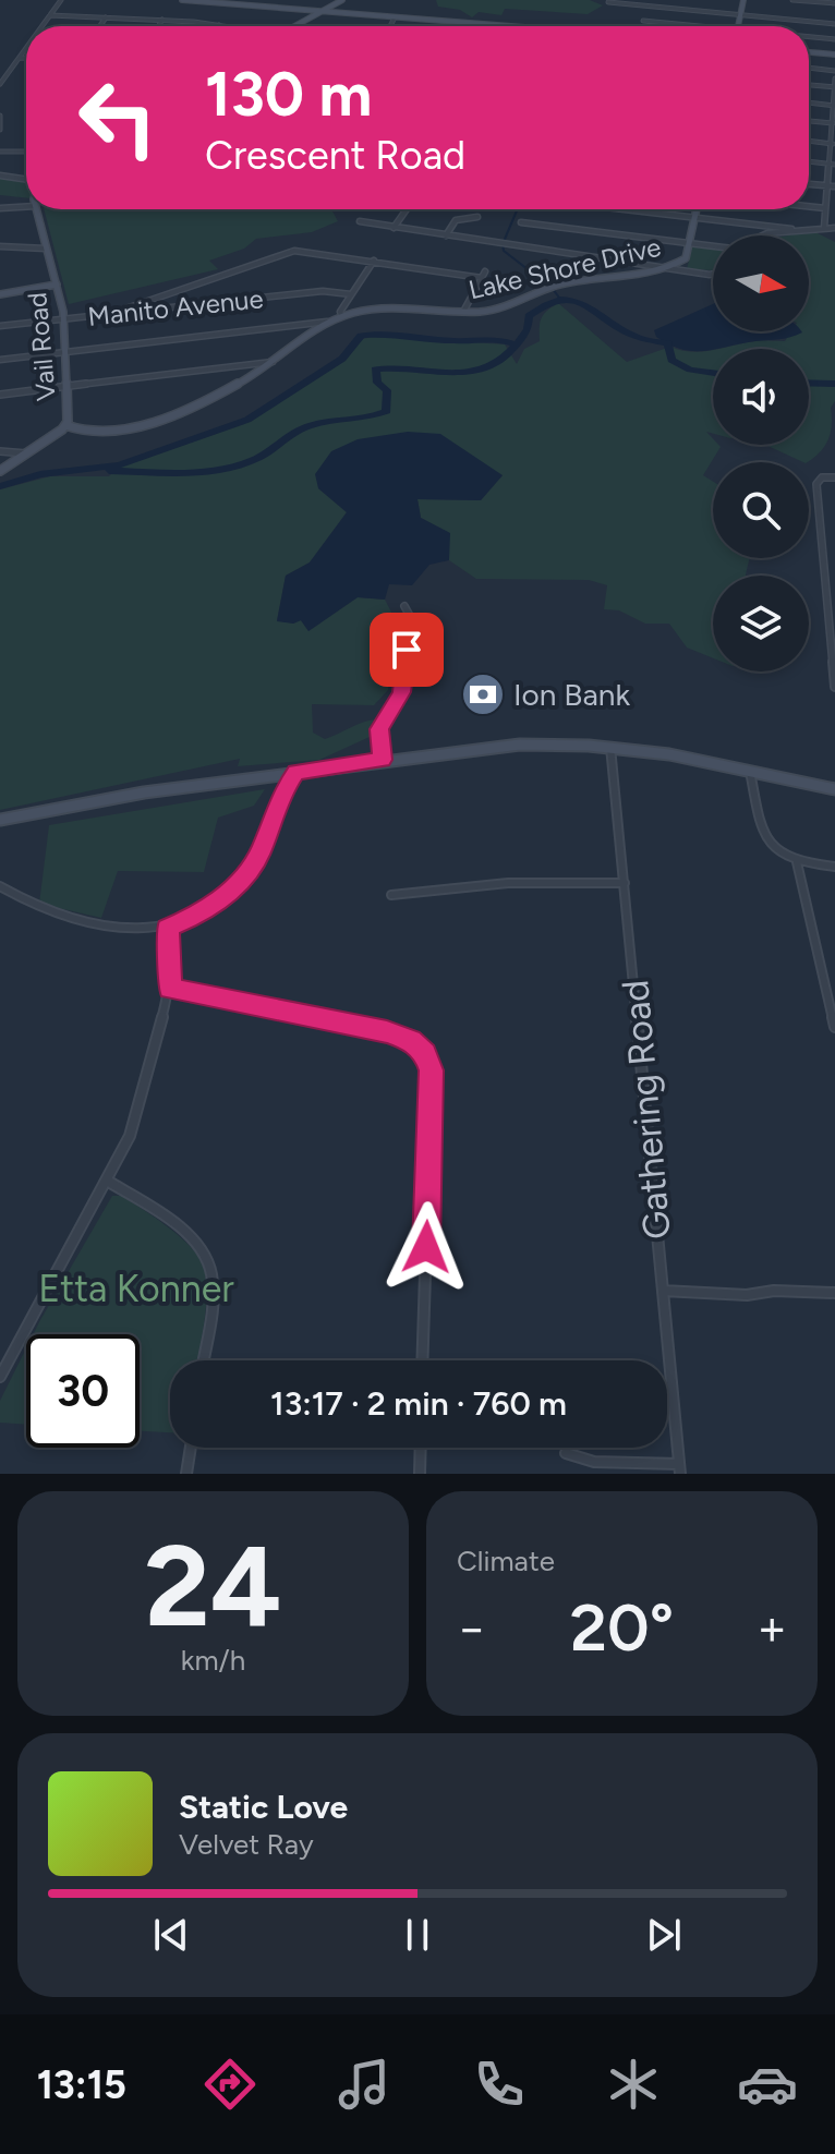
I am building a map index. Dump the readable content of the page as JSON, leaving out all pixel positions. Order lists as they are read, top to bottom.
{
  "streets": {
    "street": [
      "Lake Shore Drive",
      "Manito Avenue",
      "Vail Road",
      "Gathering Road"
    ]
  },
  "crossings": [
    ["Lake Shore Drive", "Vail Road"],
    ["Manito Avenue", "Vail Road"]
  ],
  "parks": ["Etta Konner"],
  "places": {
    "bank": ["Ion Bank"]
  },
  "north": "right",
  "page": {
    "turn": ["130 m", "Crescent Road"],
    "limit": "30",
    "trip": "13:17 · 2 min · 760 m",
    "tile": [
      ["24", "km/h"],
      "Climate"
    ],
    "heat": ["−", "20°", "+"],
    "song": ["Static Love", "Velvet Ray"],
    "tabs": "13:15"
  }
}
